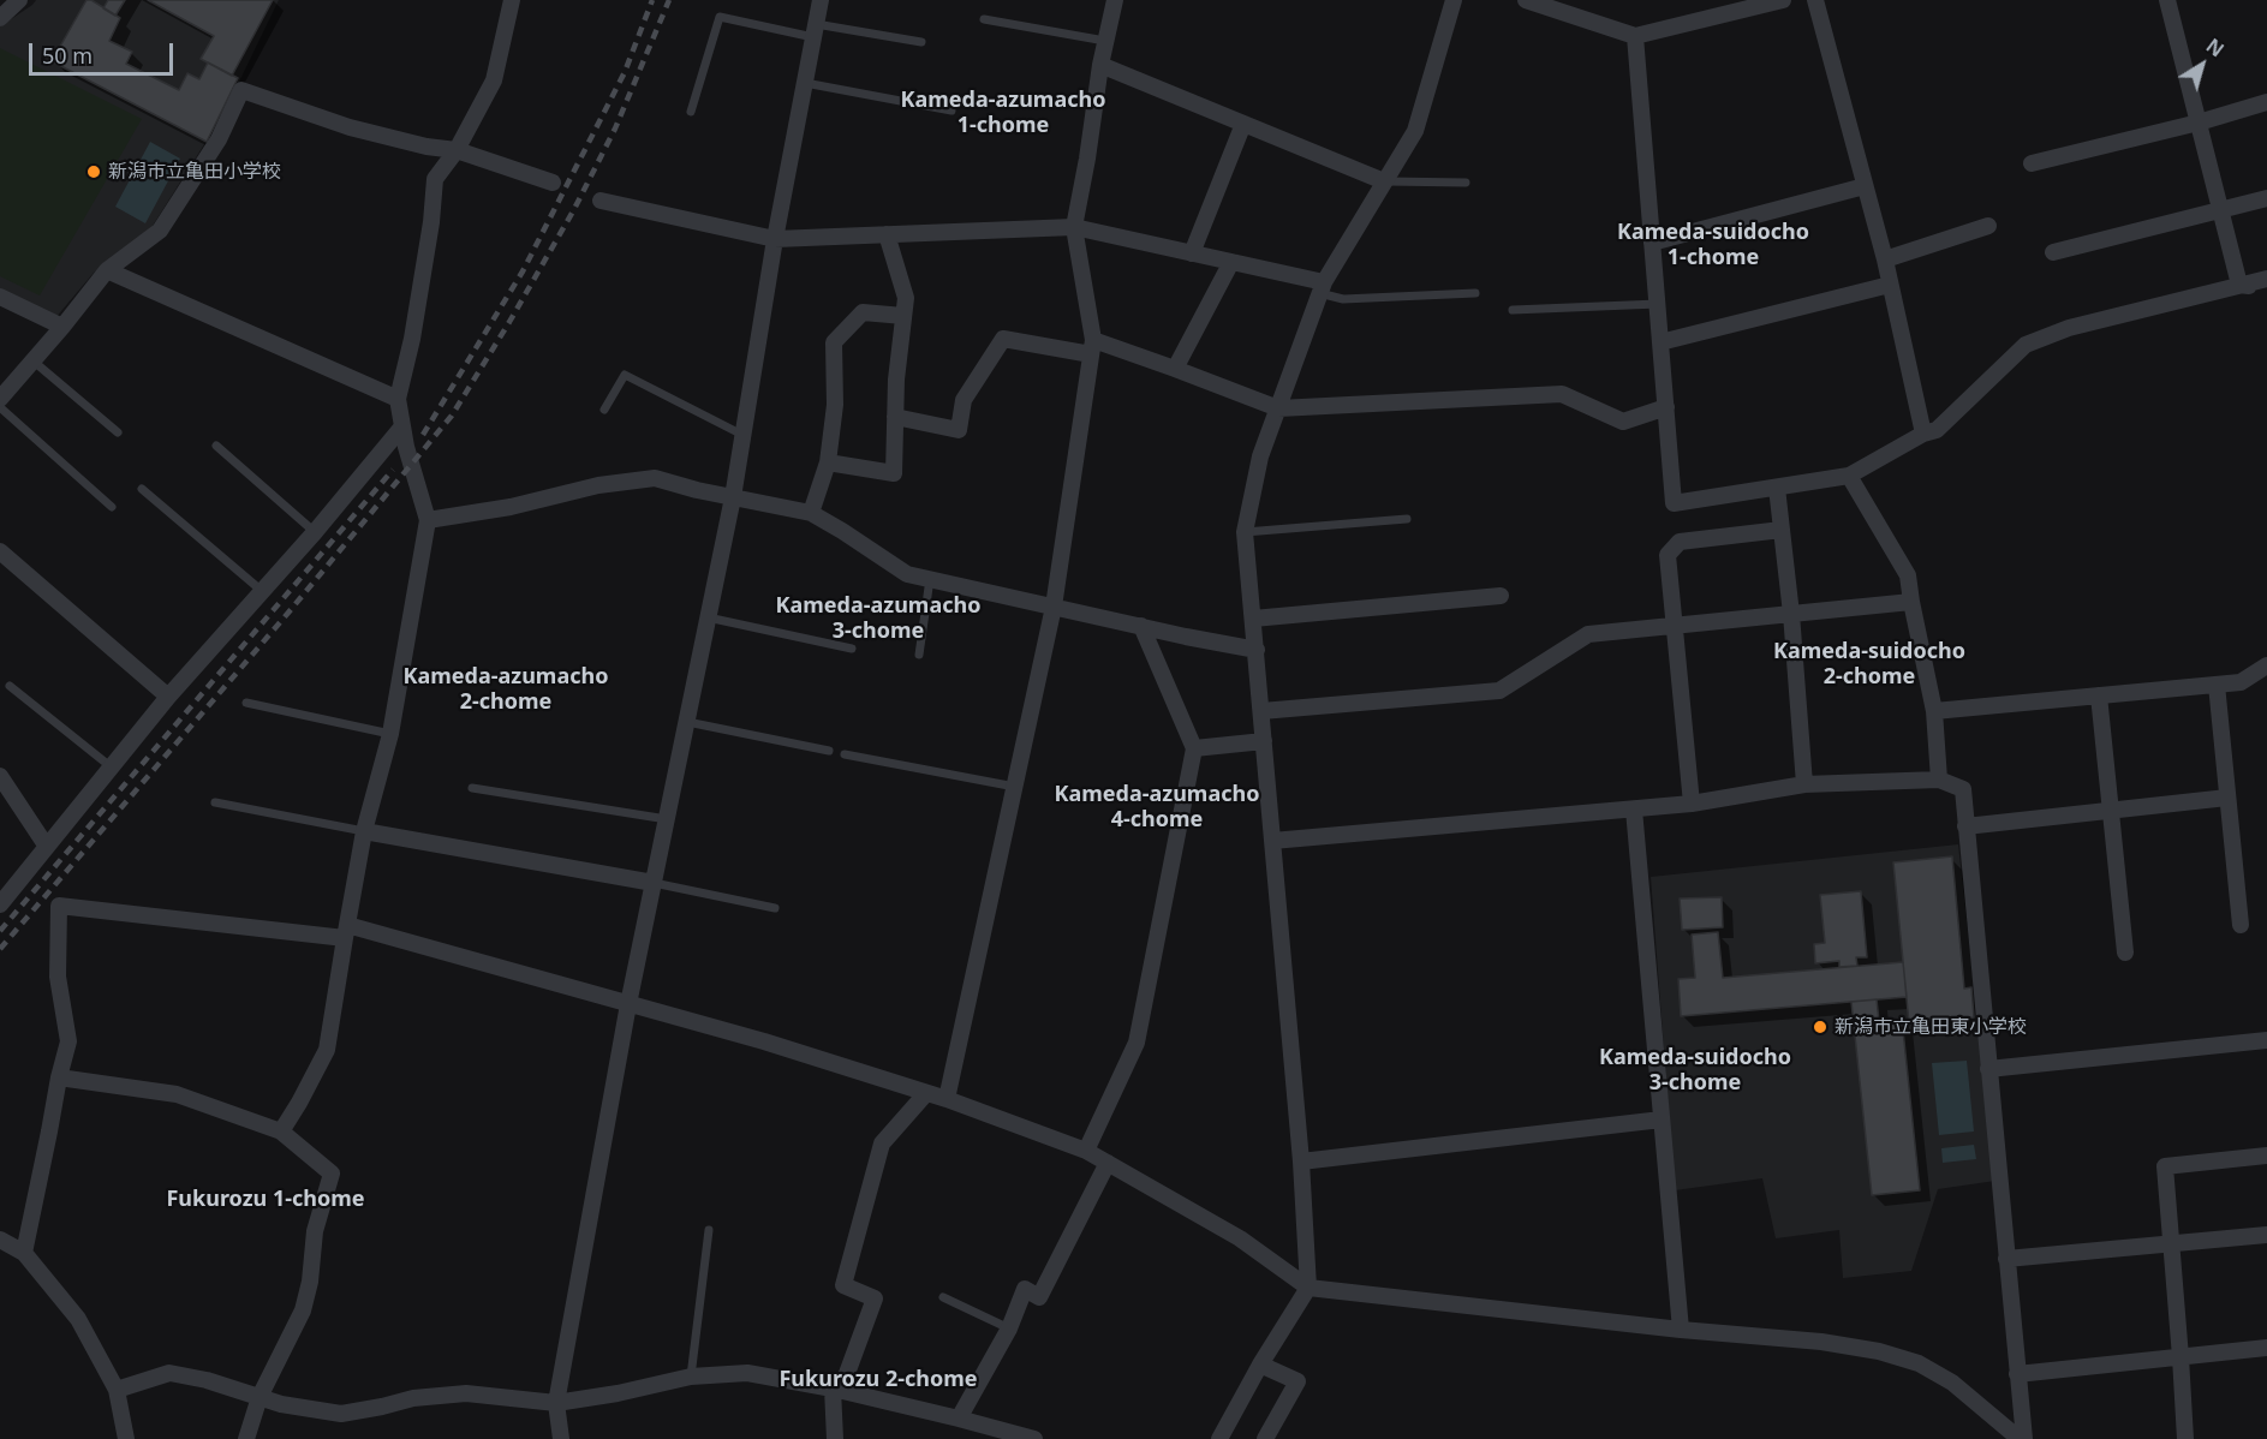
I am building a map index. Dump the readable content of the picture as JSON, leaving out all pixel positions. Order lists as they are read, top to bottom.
{
  "districts": [
    "Kameda-azumacho 1-chome",
    "Kameda-suidocho 1-chome",
    "Kameda-azumacho 3-chome",
    "Kameda-suidocho 2-chome",
    "Kameda-azumacho 2-chome",
    "Kameda-azumacho 4-chome",
    "Kameda-suidocho 3-chome",
    "Fukurozu 1-chome",
    "Fukurozu 2-chome"
  ],
  "places": ["新潟市立亀田小学校", "新潟市立亀田東小学校"],
  "scale_bar": "50 m",
  "north": "top right"
}
